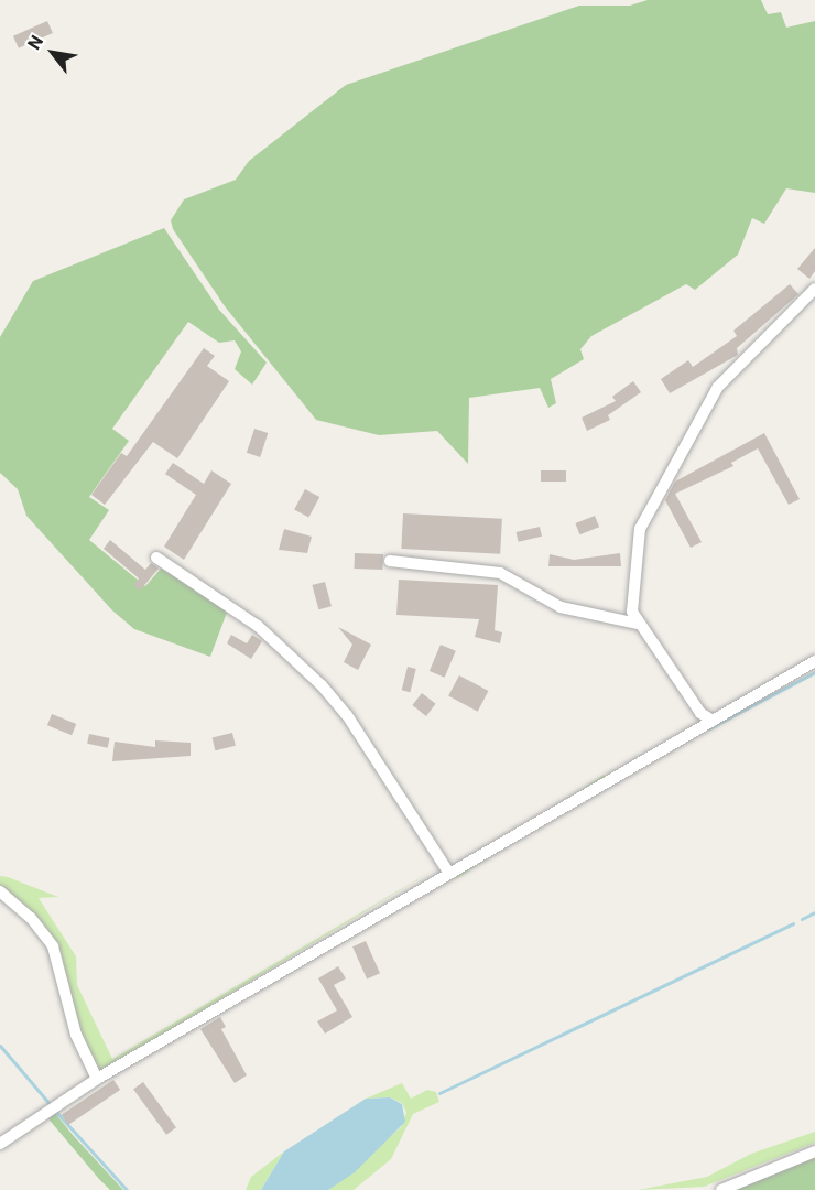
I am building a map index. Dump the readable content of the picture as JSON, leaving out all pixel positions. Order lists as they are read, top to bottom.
{
  "north": "top left"
}
